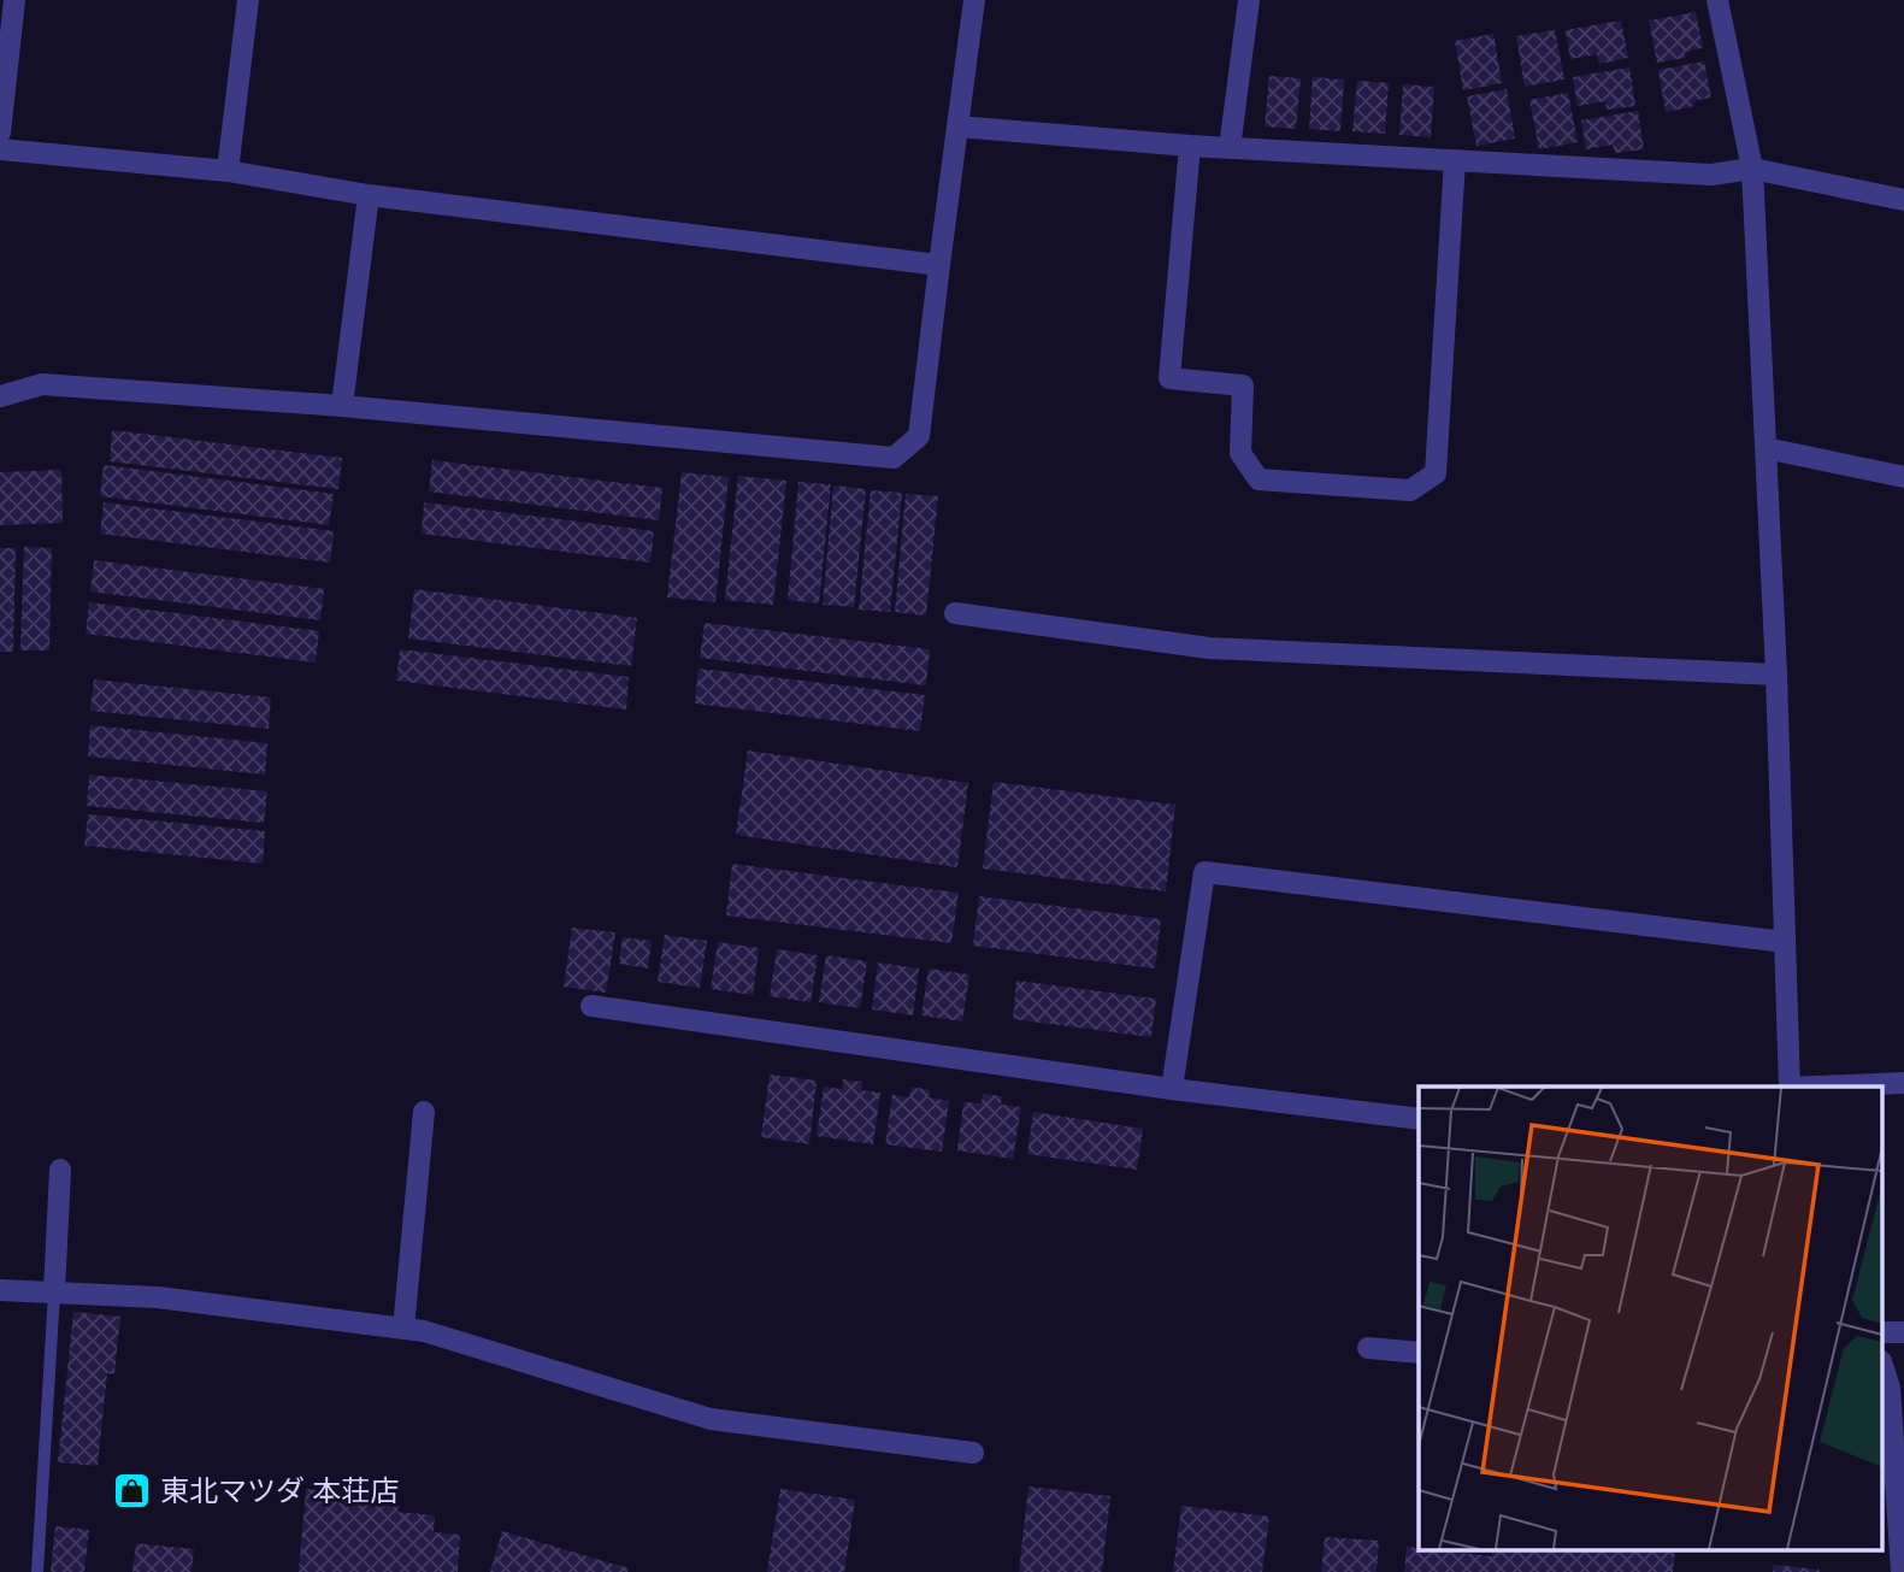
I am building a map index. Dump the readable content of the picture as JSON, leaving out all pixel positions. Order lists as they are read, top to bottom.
{
  "places": {
    "shop": ["東北マツダ 本荘店"]
  }
}
